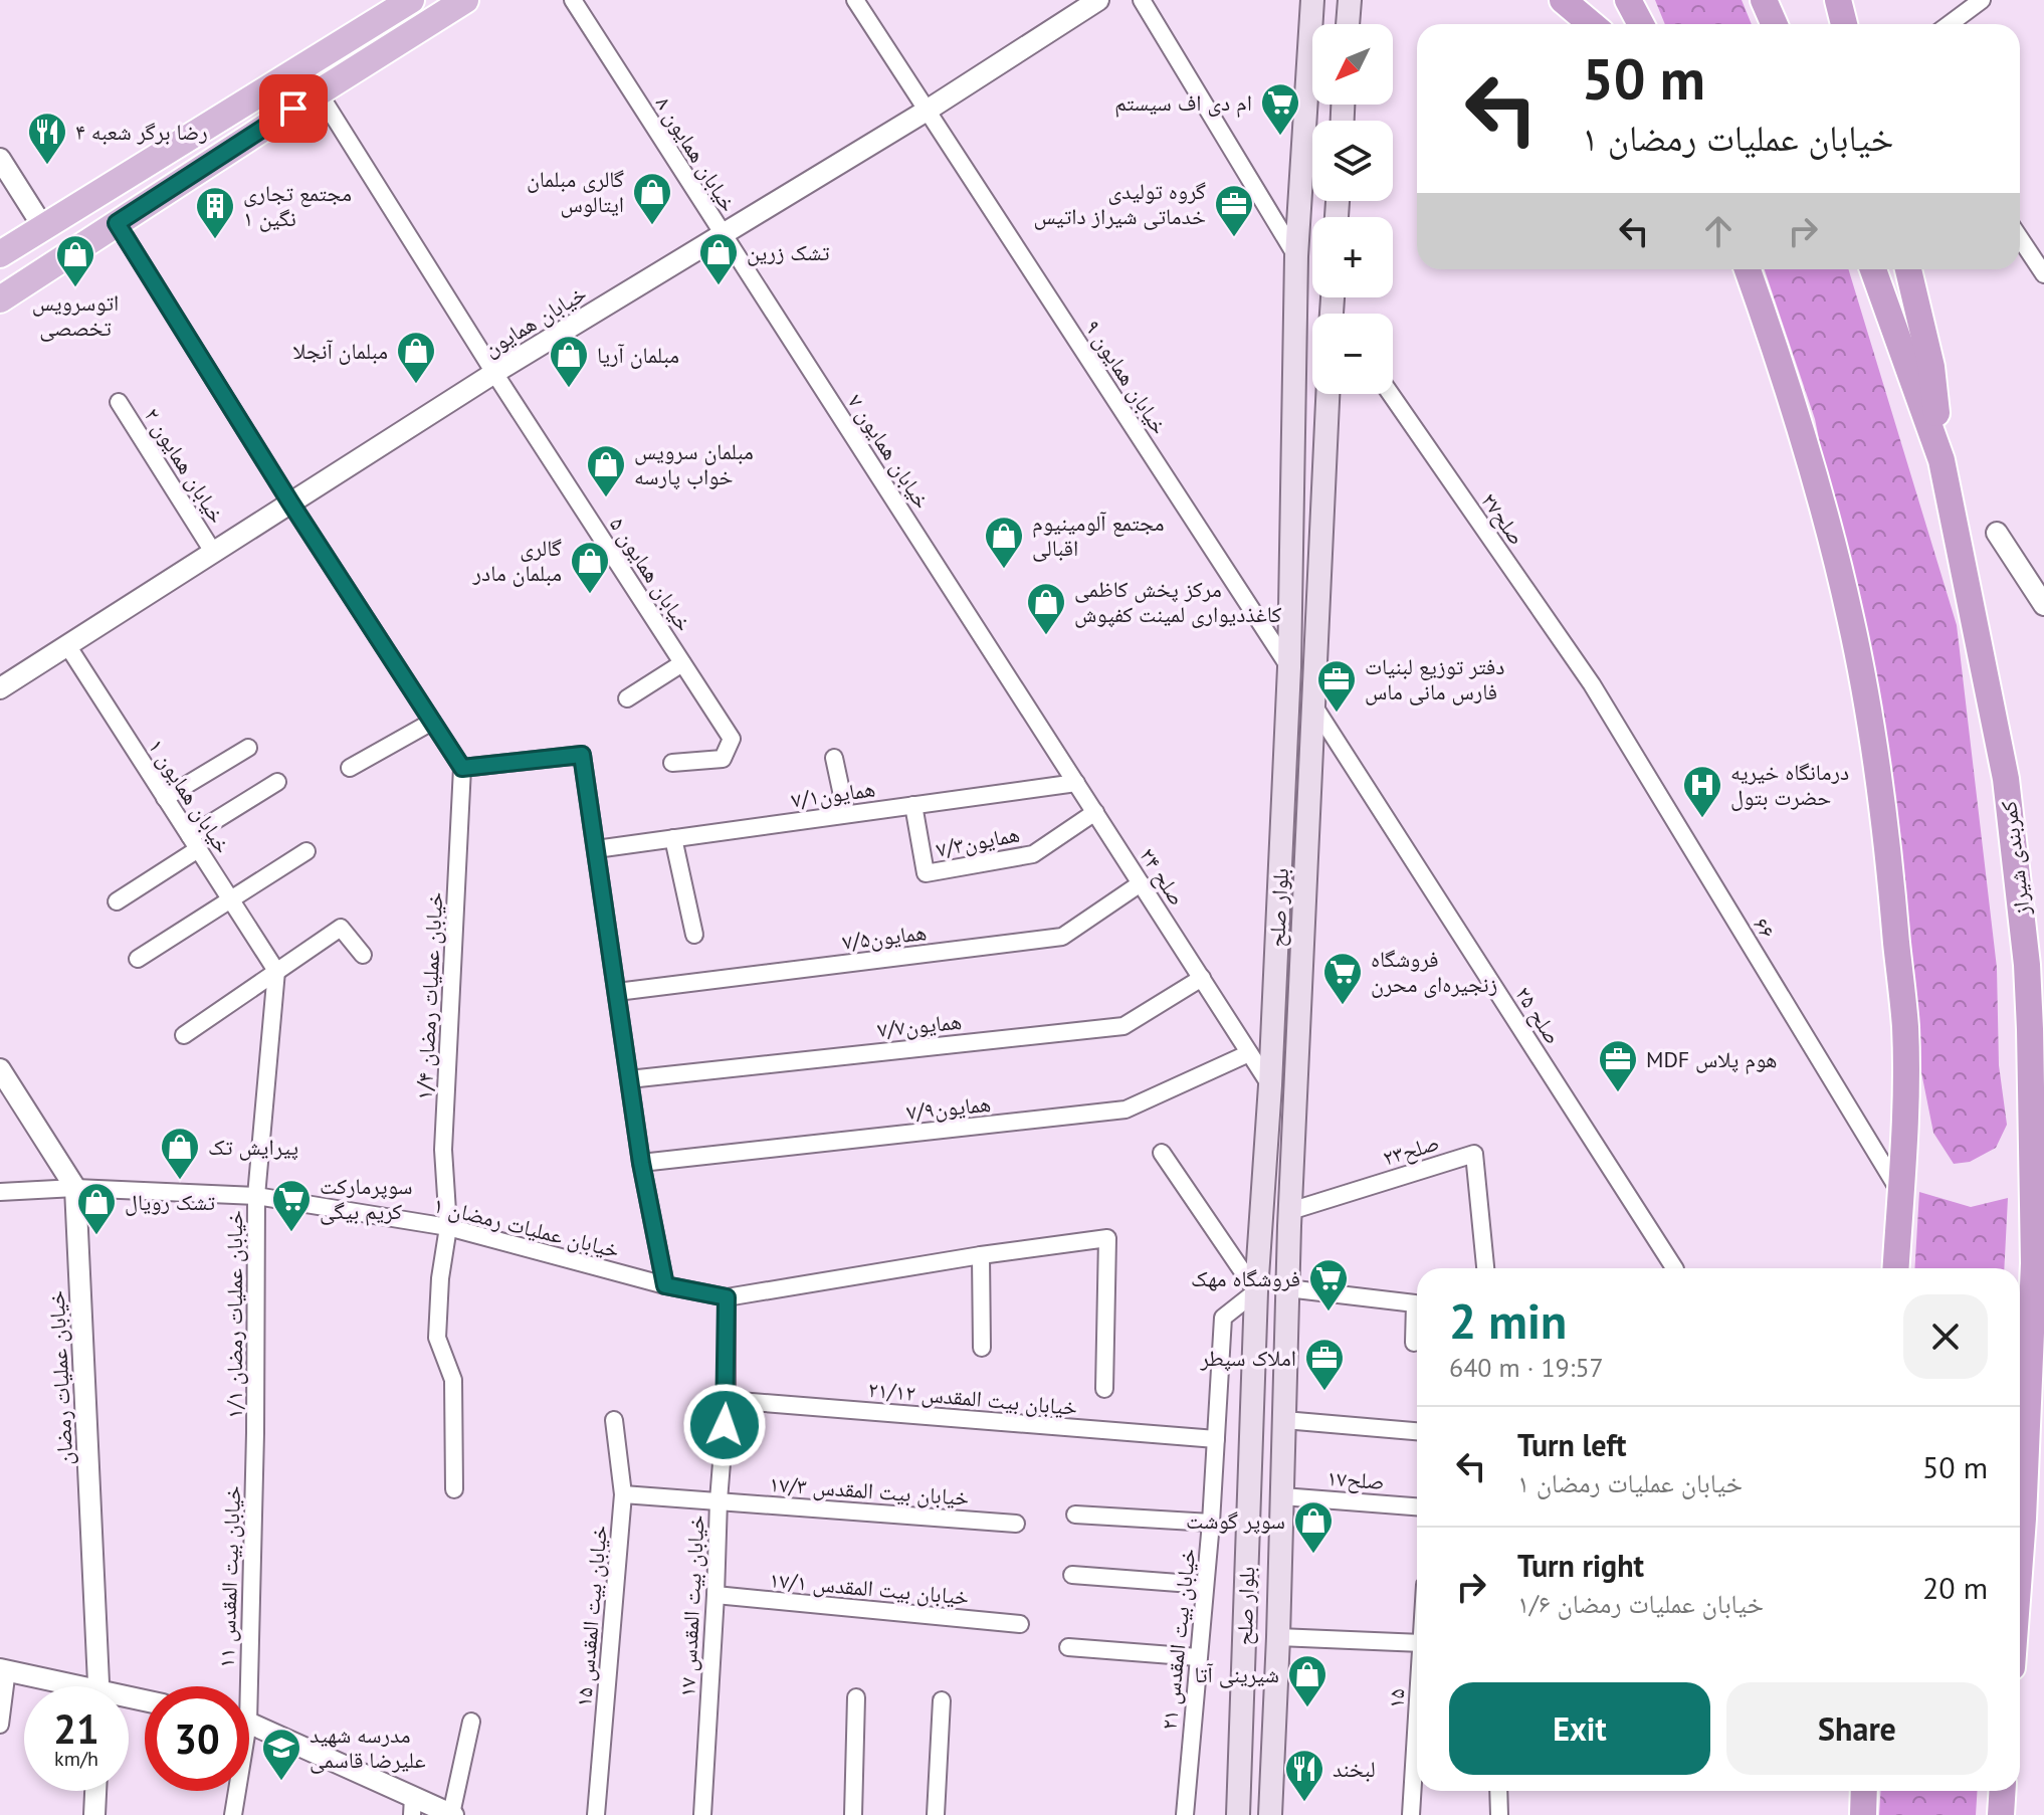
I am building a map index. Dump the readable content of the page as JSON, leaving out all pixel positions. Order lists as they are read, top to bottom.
{
  "streets": {
    "highway": ["کمربندی شیراز"],
    "main road": ["بلوار صلح"],
    "street": [
      "خیابان همایون ۸",
      "خیابان همایون",
      "خیابان همایون ۹",
      "خیابان همایون ۷",
      "خیابان همایون ۲",
      "صلح۲۷",
      "خیابان همایون ۵",
      "همایون۷/۱",
      "خیابان همایون ۱",
      "همایون۷/۳",
      "صلح ۲۴",
      "۶۶",
      "همایون۷/۵",
      "خیابان عملیات رمضان ۱/۴",
      "صلح ۲۵",
      "همایون۷/۷",
      "همایون۷/۹",
      "صلح۲۳",
      "خیابان عملیات رمضان ۱",
      "خیابان عملیات رمضان ۱/۱",
      "خیابان عملیات رمضان",
      "خیابان بیت المقدس ۲۱/۱۲",
      "صلح۱۷",
      "خیابان بیت المقدس ۱۷/۳",
      "خیابان بیت المقدس ۱۱",
      "خیابان بیت المقدس ۱۷/۱",
      "خیابان بیت المقدس ۱۷",
      "خیابان بیت المقدس ۱۵",
      "خیابان بیت المقدس ۲۱",
      "۱۵"
    ]
  },
  "crossings": [
    ["خیابان همایون ۸", "خیابان همایون"],
    ["خیابان همایون ۸", "خیابان همایون ۷"],
    ["خیابان همایون", "خیابان همایون ۹"],
    ["خیابان همایون", "خیابان همایون ۷"],
    ["خیابان همایون", "خیابان همایون ۲"],
    ["خیابان همایون", "خیابان همایون ۵"],
    ["خیابان همایون", "خیابان همایون ۱"],
    ["خیابان همایون ۹", "بلوار صلح"],
    ["خیابان همایون ۷", "صلح ۲۴"],
    ["صلح۲۷", "۶۶"],
    ["همایون۷/۱", "همایون۷/۳"],
    ["همایون۷/۱", "صلح ۲۴"],
    ["خیابان همایون ۱", "خیابان عملیات رمضان ۱/۱"],
    ["همایون۷/۳", "صلح ۲۴"],
    ["صلح ۲۴", "بلوار صلح"],
    ["صلح ۲۴", "همایون۷/۵"],
    ["صلح ۲۴", "همایون۷/۷"],
    ["صلح ۲۴", "همایون۷/۹"],
    ["بلوار صلح", "صلح ۲۵"],
    ["بلوار صلح", "صلح۲۳"],
    ["بلوار صلح", "صلح۱۷"],
    ["بلوار صلح", "خیابان بیت المقدس ۲۱"],
    ["خیابان عملیات رمضان ۱/۴", "خیابان عملیات رمضان ۱"],
    ["خیابان عملیات رمضان ۱", "خیابان عملیات رمضان ۱/۱"],
    ["خیابان عملیات رمضان ۱", "خیابان عملیات رمضان"],
    ["خیابان عملیات رمضان ۱", "خیابان بیت المقدس ۱۷"],
    ["خیابان عملیات رمضان ۱/۱", "خیابان بیت المقدس ۱۱"],
    ["خیابان بیت المقدس ۲۱/۱۲", "خیابان بیت المقدس ۱۷"],
    ["خیابان بیت المقدس ۲۱/۱۲", "خیابان بیت المقدس ۲۱"],
    ["خیابان بیت المقدس ۱۷/۳", "خیابان بیت المقدس ۱۷"],
    ["خیابان بیت المقدس ۱۷/۳", "خیابان بیت المقدس ۱۵"],
    ["خیابان بیت المقدس ۱۷/۱", "خیابان بیت المقدس ۱۷"]
  ],
  "places": {
    "supermarket": [
      "ام دی اف سیستم",
      "فروشگاه زنجیره‌ای محرن",
      "سوپرمارکت کریم بیگی",
      "فروشگاه مهک"
    ],
    "restaurant": ["رضا برگر شعبه ۴", "لبخند"],
    "shop": [
      "گالری مبلمان ایتالوس",
      "تشک زرین",
      "اتوسرویس تخصصی",
      "مبلمان آنجلا",
      "مبلمان آریا",
      "مبلمان سرویس خواب پارسه",
      "مجتمع آلومینیوم اقبالی",
      "گالری مبلمان مادر",
      "مرکز پخش کاظمی کاغذدیواری لمینت کفپوش",
      "پیرایش تک",
      "تشک رویال",
      "سوپر گوشت",
      "شیرینی آتا"
    ],
    "office": [
      "گروه تولیدی خدماتی شیراز داتیس",
      "دفتر توزیع لبنیات فارس مانی ماس",
      "MDF هوم پلاس",
      "املاک سپطر"
    ],
    "building": ["مجتمع تجاری نگین ۱"],
    "hospital": ["درمانگاه خیریه حضرت بتول"],
    "school or university": ["مدرسه شهید علیرضا قاسمی"]
  },
  "north": "bottom left",
  "page": {
    "map_buttons": ["+", "−"],
    "turn": ["50 m", "خیابان عملیات رمضان ۱"],
    "heading": ["2 min", "640 m · 19:57"],
    "list": [
      {
        "name": "Turn left",
        "note": "خیابان عملیات رمضان ۱",
        "value": "50 m"
      },
      {
        "name": "Turn right",
        "note": "خیابان عملیات رمضان ۱/۶",
        "value": "20 m"
      }
    ],
    "buttons": ["Exit", "Share"],
    "speed": "21 km/h",
    "limit": "30"
  }
}
